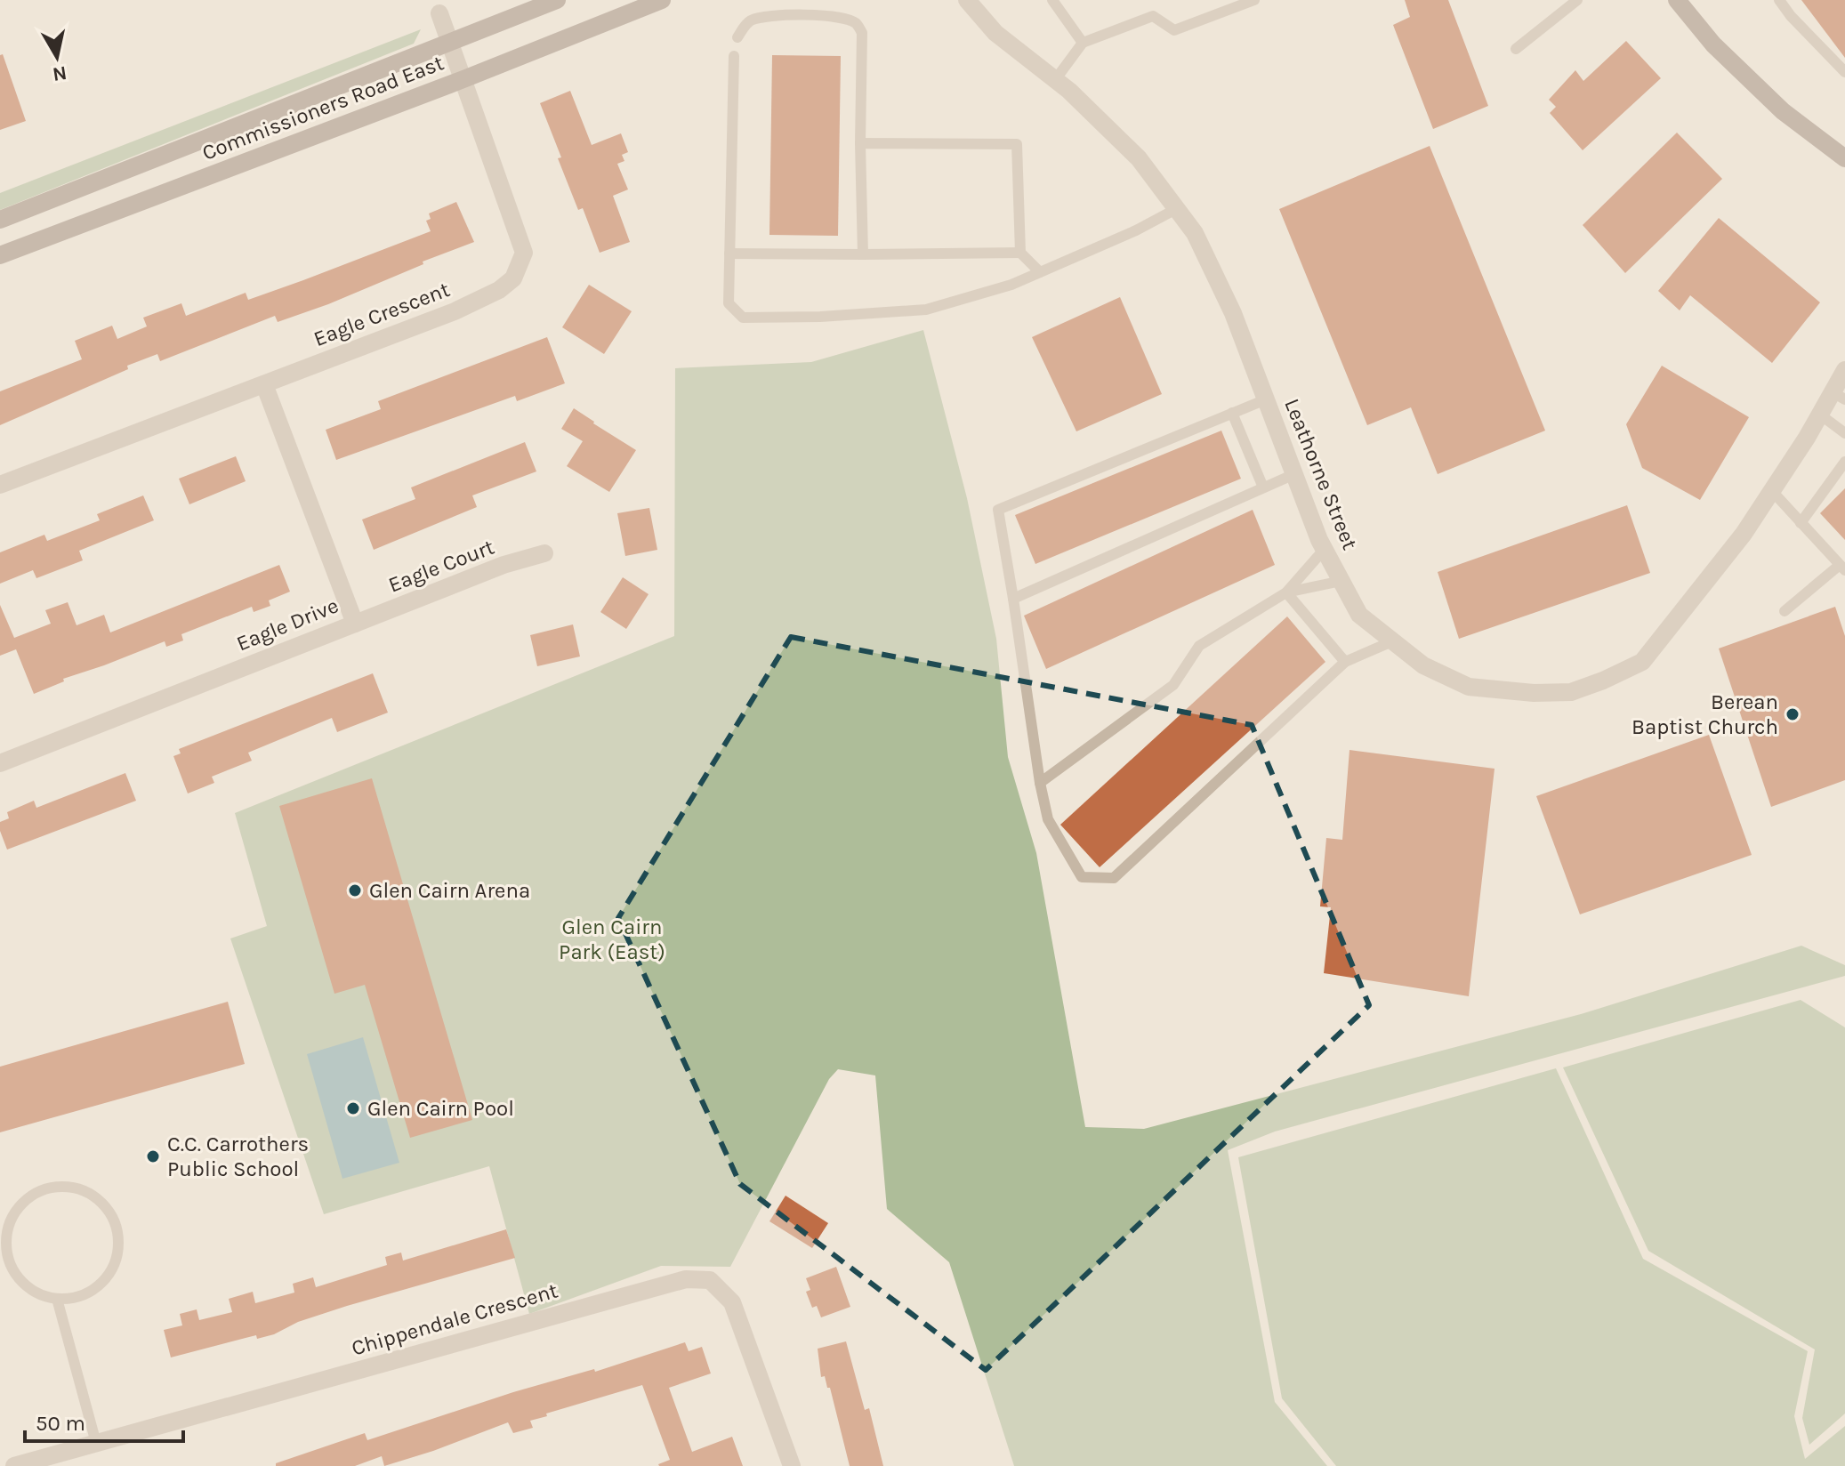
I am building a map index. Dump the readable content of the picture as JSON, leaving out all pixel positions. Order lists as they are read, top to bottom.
{
  "streets": {
    "main road": ["Commissioners Road East"],
    "street": [
      "Eagle Crescent",
      "Leathorne Street",
      "Eagle Court",
      "Eagle Drive",
      "Chippendale Crescent"
    ]
  },
  "crossings": [
    ["Commissioners Road East", "Eagle Crescent"],
    ["Eagle Crescent", "Eagle Drive"],
    ["Eagle Court", "Eagle Drive"]
  ],
  "parks": ["Glen Cairn Park (East)"],
  "places": [
    "Berean Baptist Church",
    "Glen Cairn Arena",
    "Glen Cairn Pool",
    "C.C. Carrothers Public School"
  ],
  "scale_bar": "50 m",
  "north": "bottom"
}
